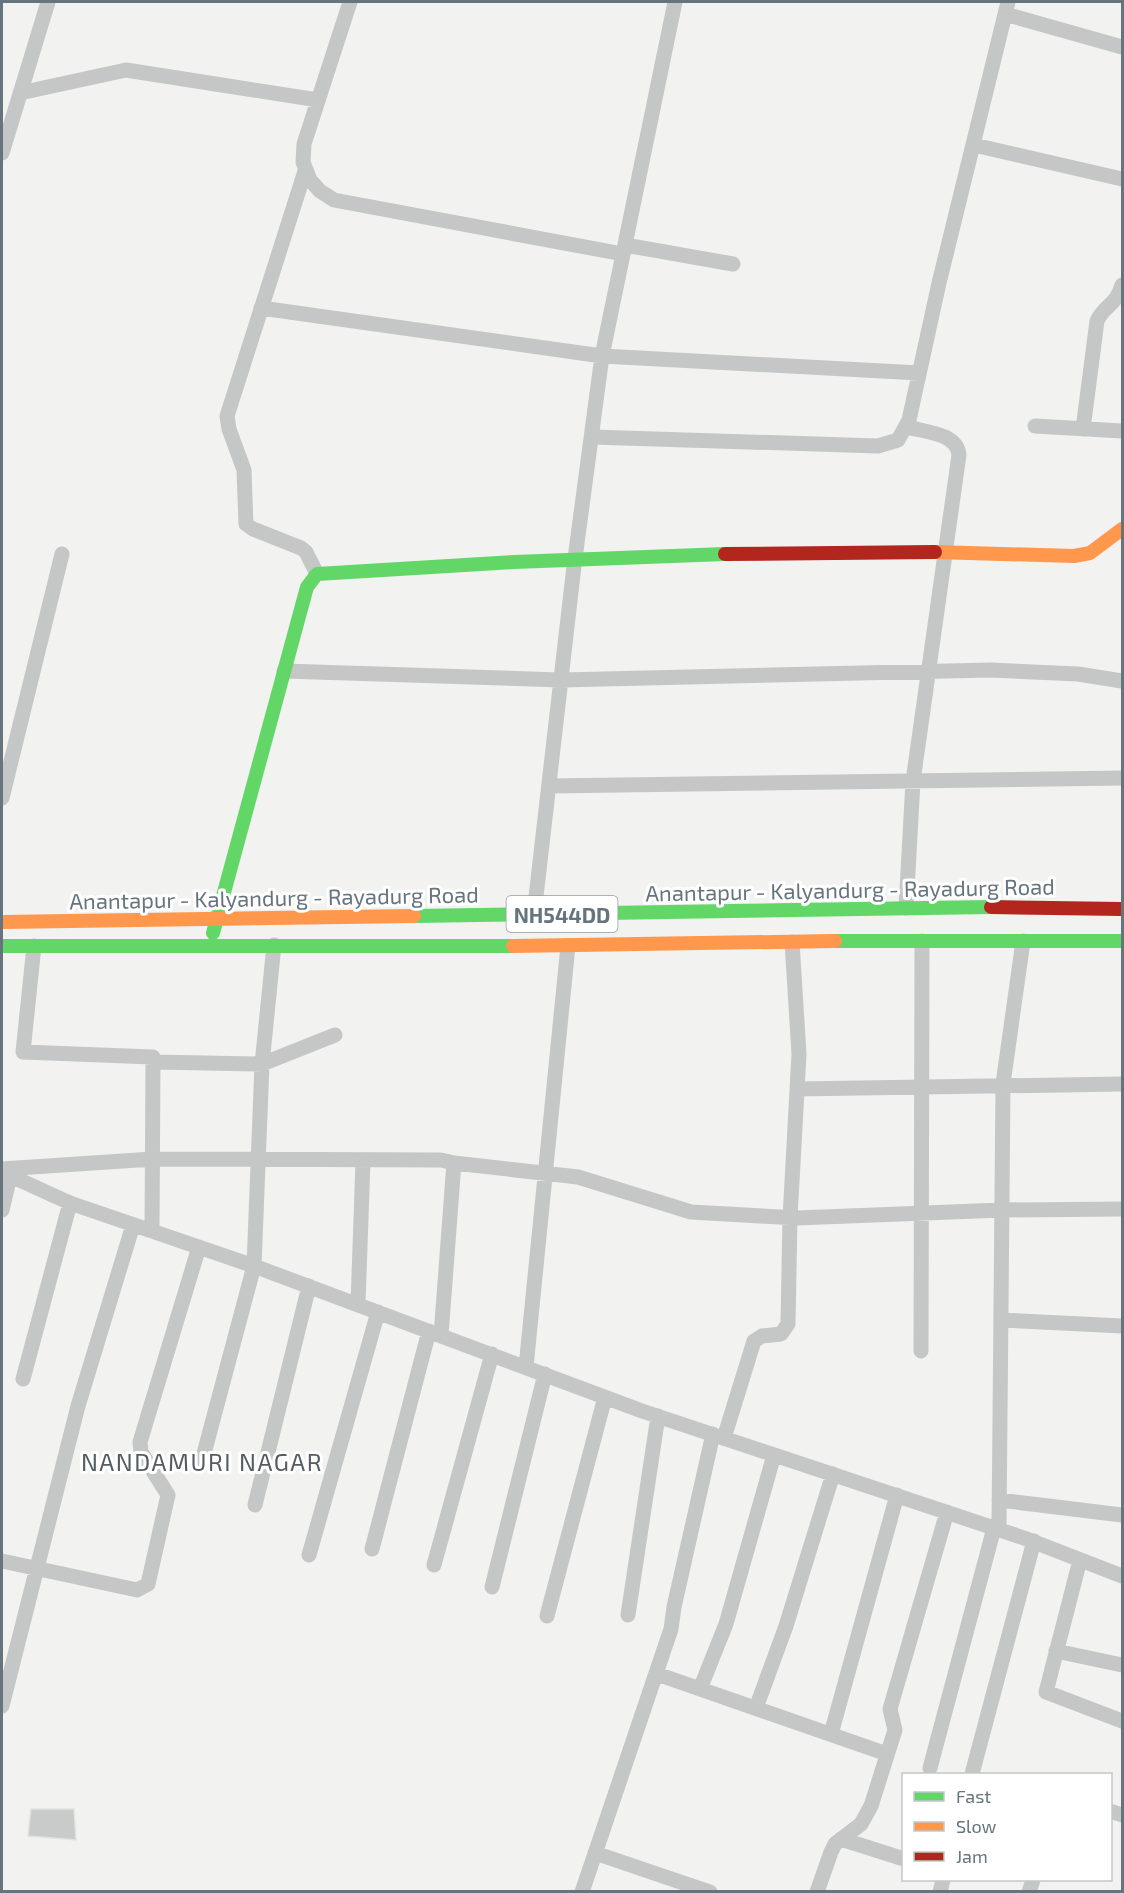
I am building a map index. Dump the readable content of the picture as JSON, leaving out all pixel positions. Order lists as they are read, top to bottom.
{
  "streets": {
    "main road": ["Anantapur - Kalyandurg - Rayadurg Road", "NH544DD"]
  },
  "districts": ["NANDAMURI NAGAR"],
  "legend": ["Fast", "Slow", "Jam"]
}
